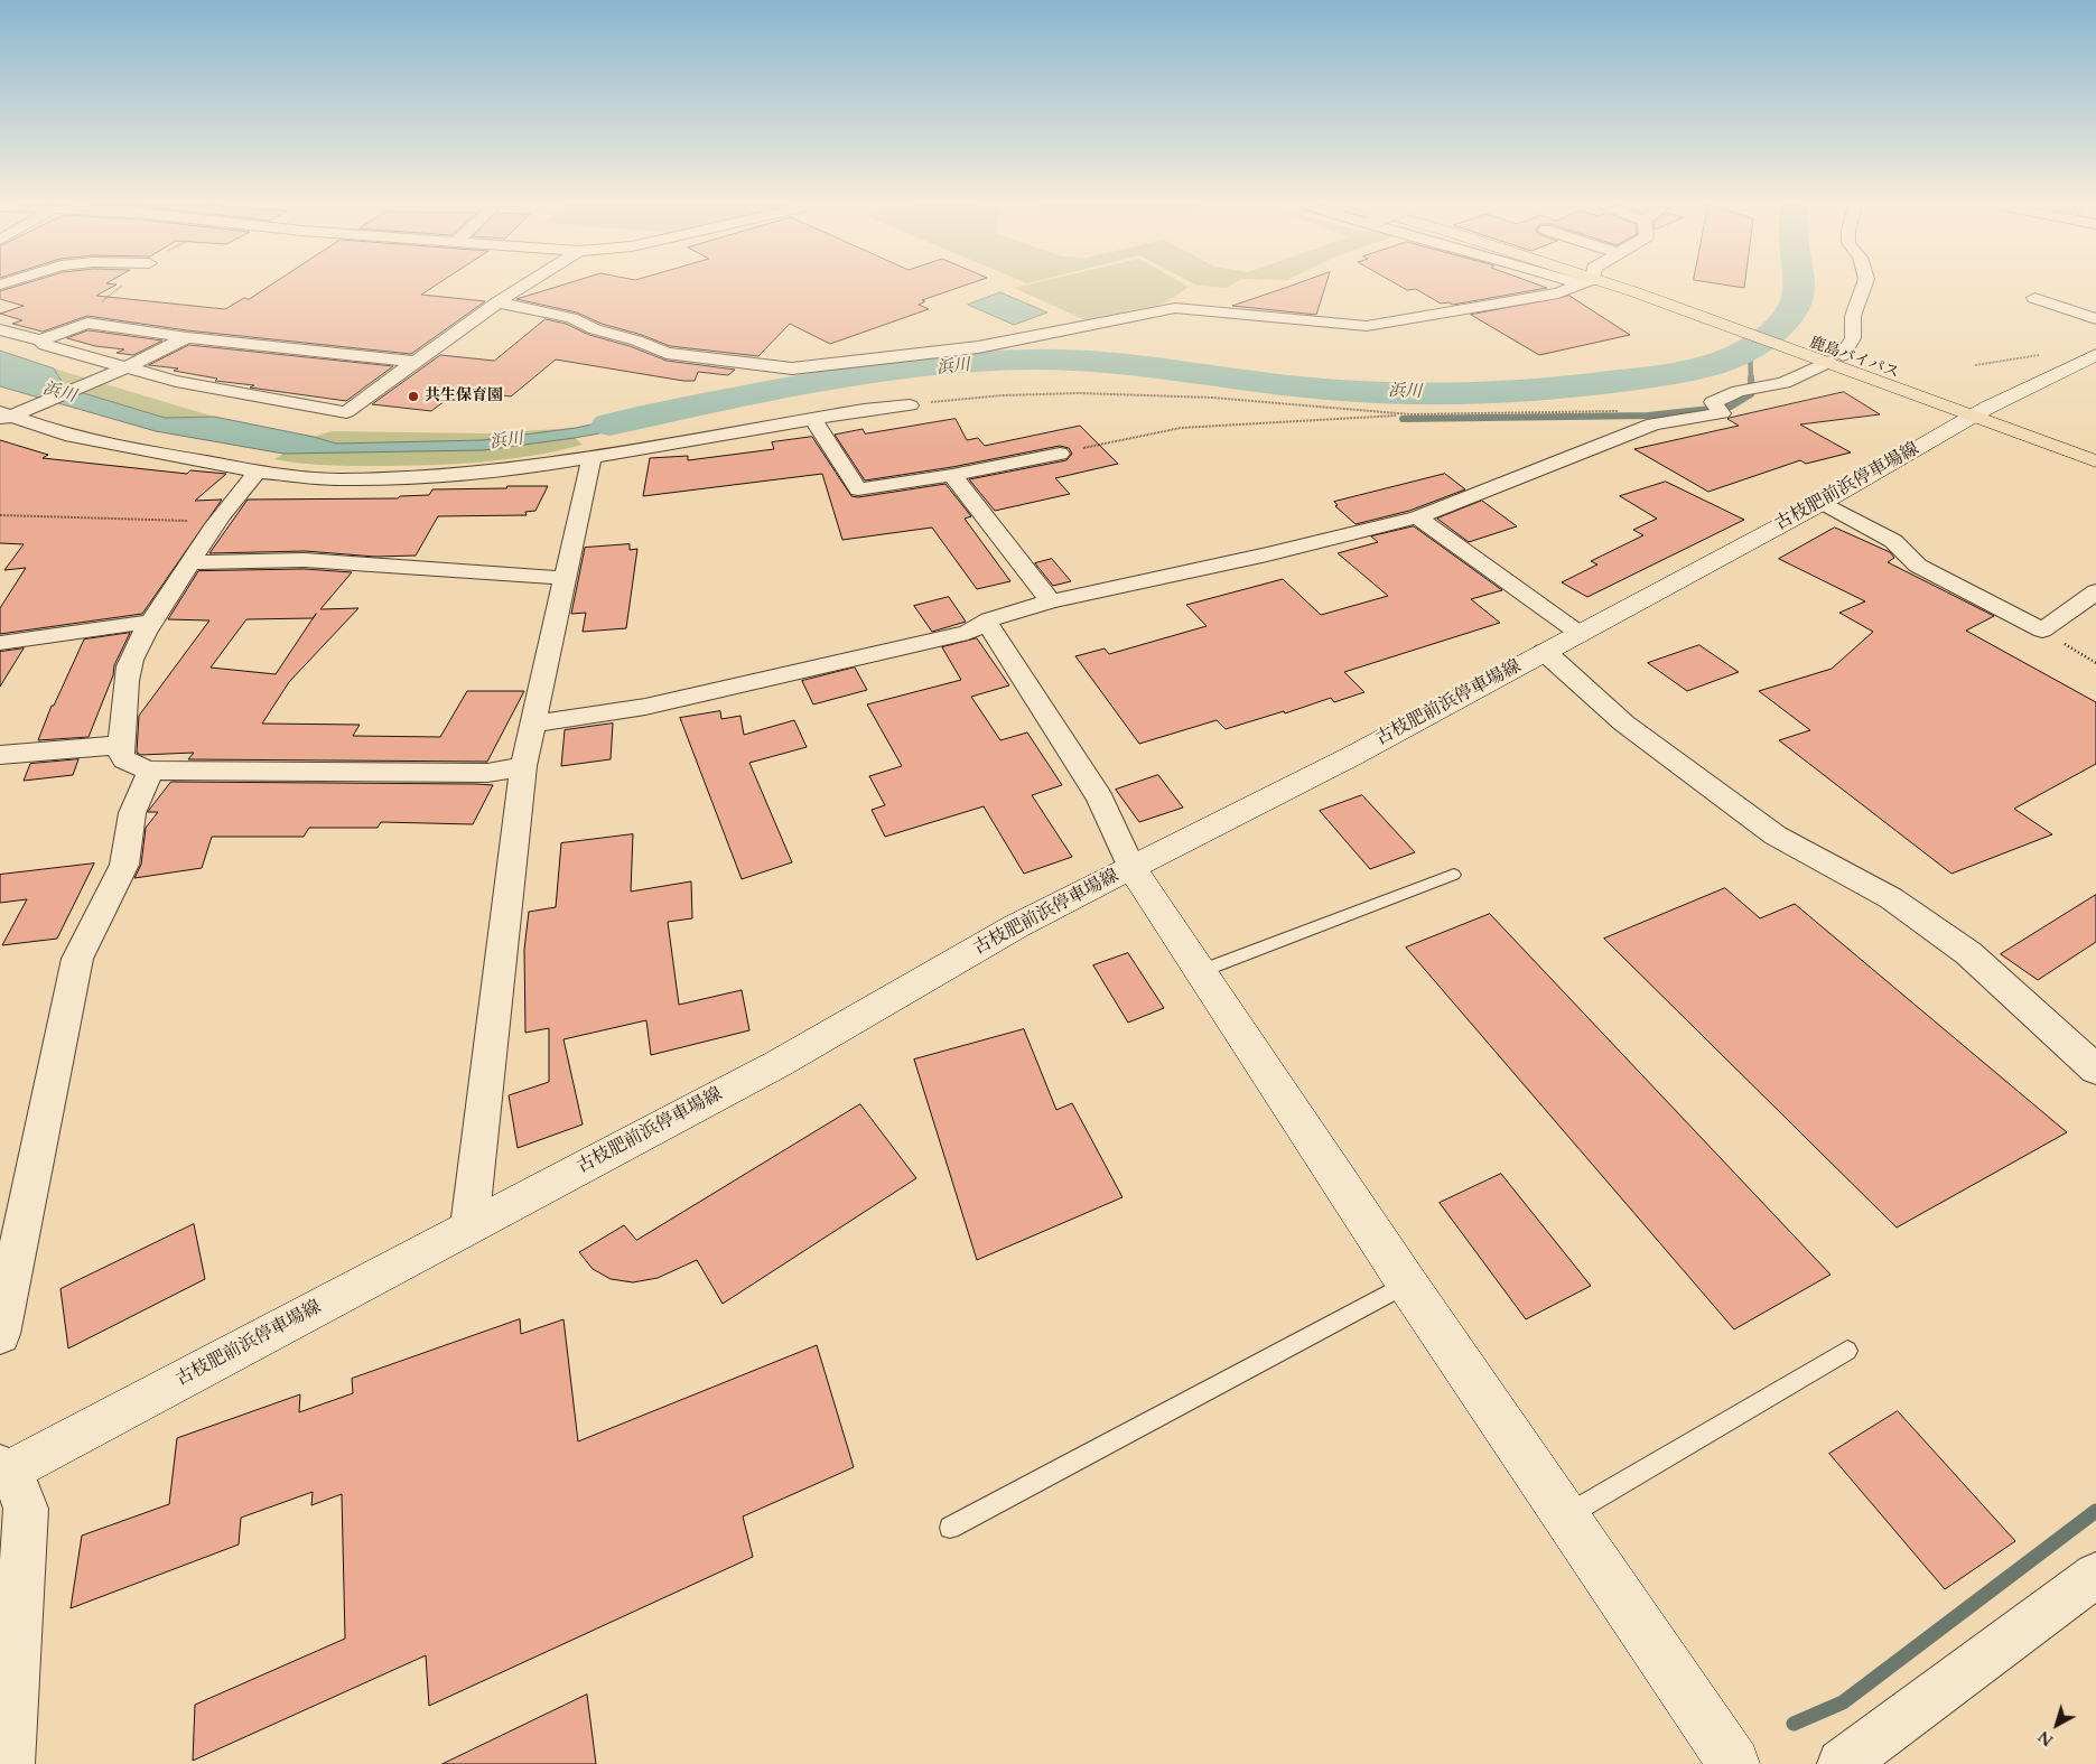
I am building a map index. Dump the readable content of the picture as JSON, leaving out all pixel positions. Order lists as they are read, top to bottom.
{
  "streets": {
    "highway": ["鹿島バイパス"],
    "main road": ["古枝肥前浜停車場線"]
  },
  "crossings": [
    ["鹿島バイパス", "古枝肥前浜停車場線"]
  ],
  "water": ["浜川"],
  "places": ["共生保育園"],
  "north": "bottom left"
}
